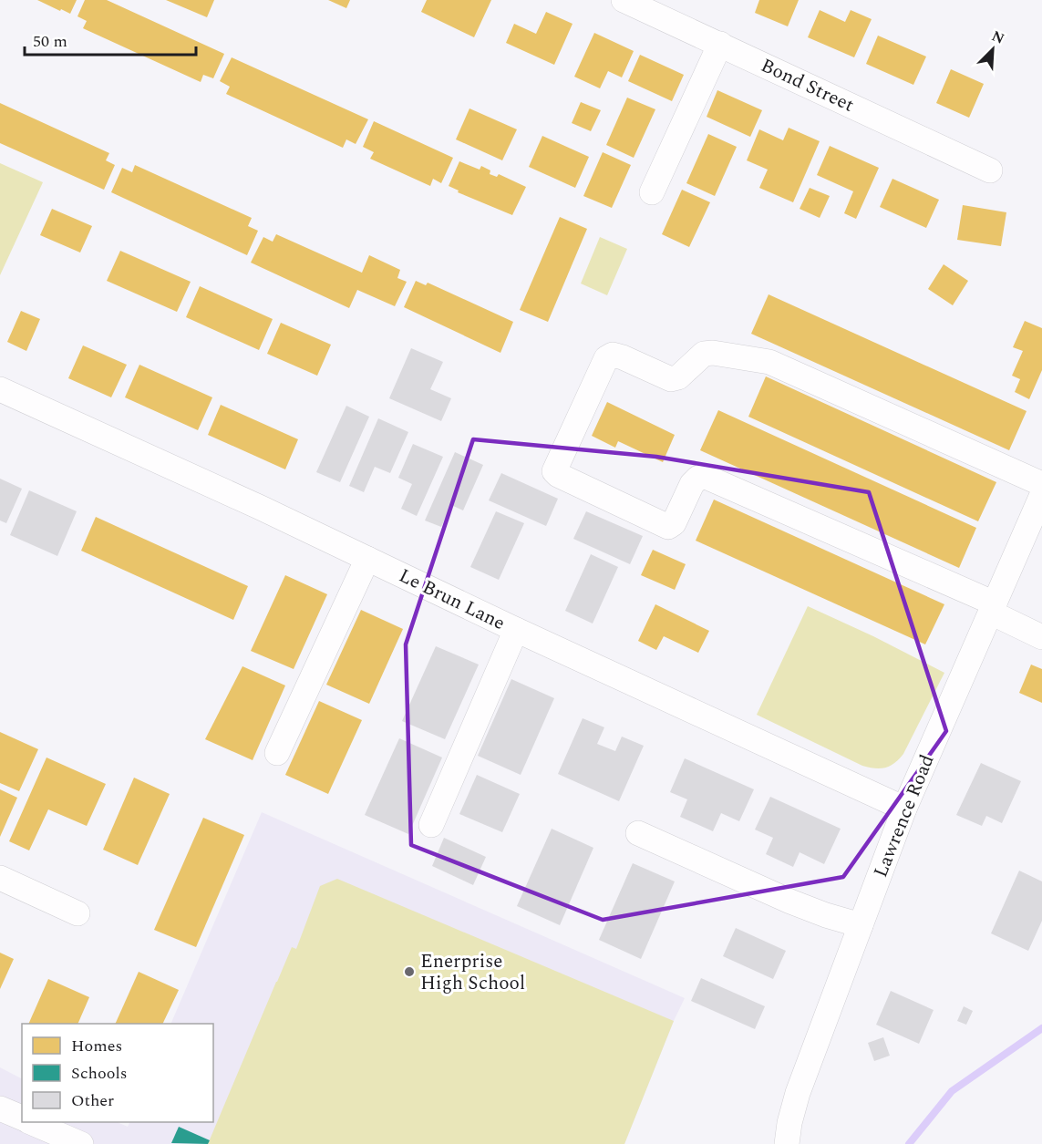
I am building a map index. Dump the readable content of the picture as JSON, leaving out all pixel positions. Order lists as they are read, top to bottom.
{
  "streets": {
    "street": ["Bond Street", "Le Brun Lane", "Lawrence Road"]
  },
  "crossings": [
    ["Le Brun Lane", "Lawrence Road"]
  ],
  "places": ["Enerprise High School"],
  "legend": ["Homes", "Schools", "Other"],
  "scale_bar": "50 m",
  "north": "top right"
}
